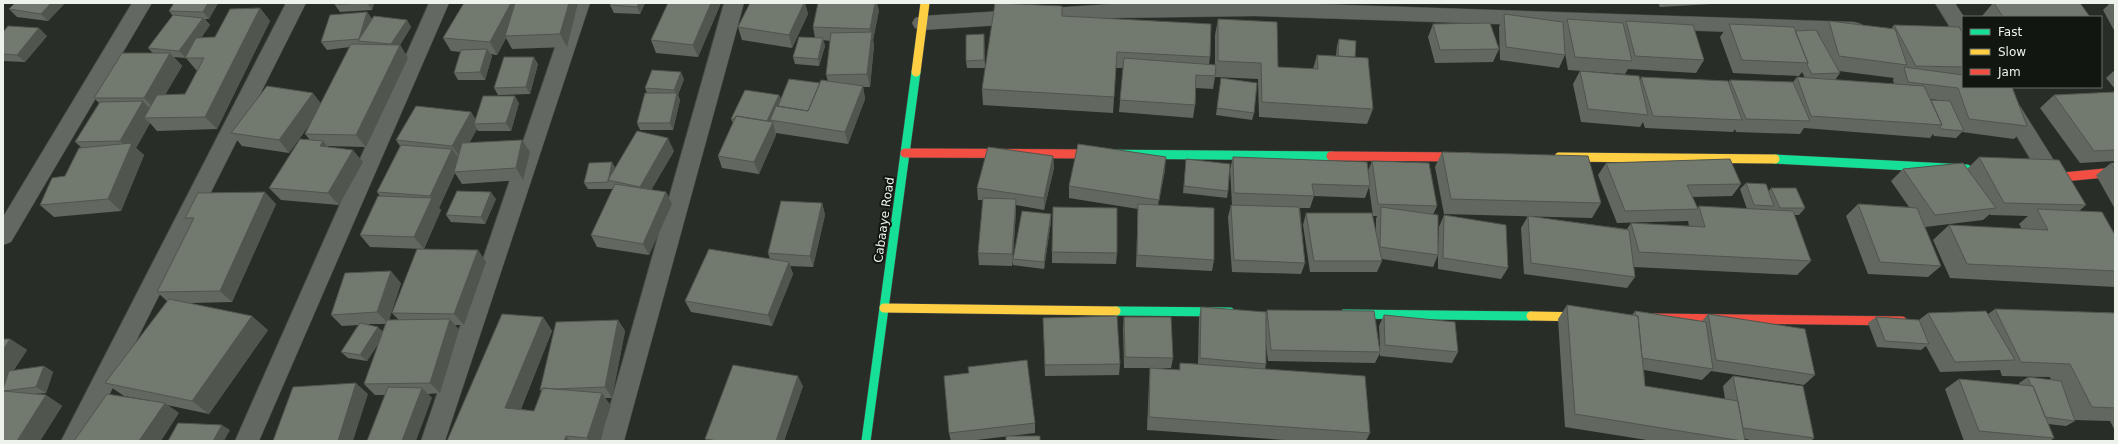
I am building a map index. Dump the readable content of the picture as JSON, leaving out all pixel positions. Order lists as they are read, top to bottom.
{
  "streets": {
    "street": ["Cabaaye Road"]
  },
  "legend": ["Fast", "Slow", "Jam"]
}
